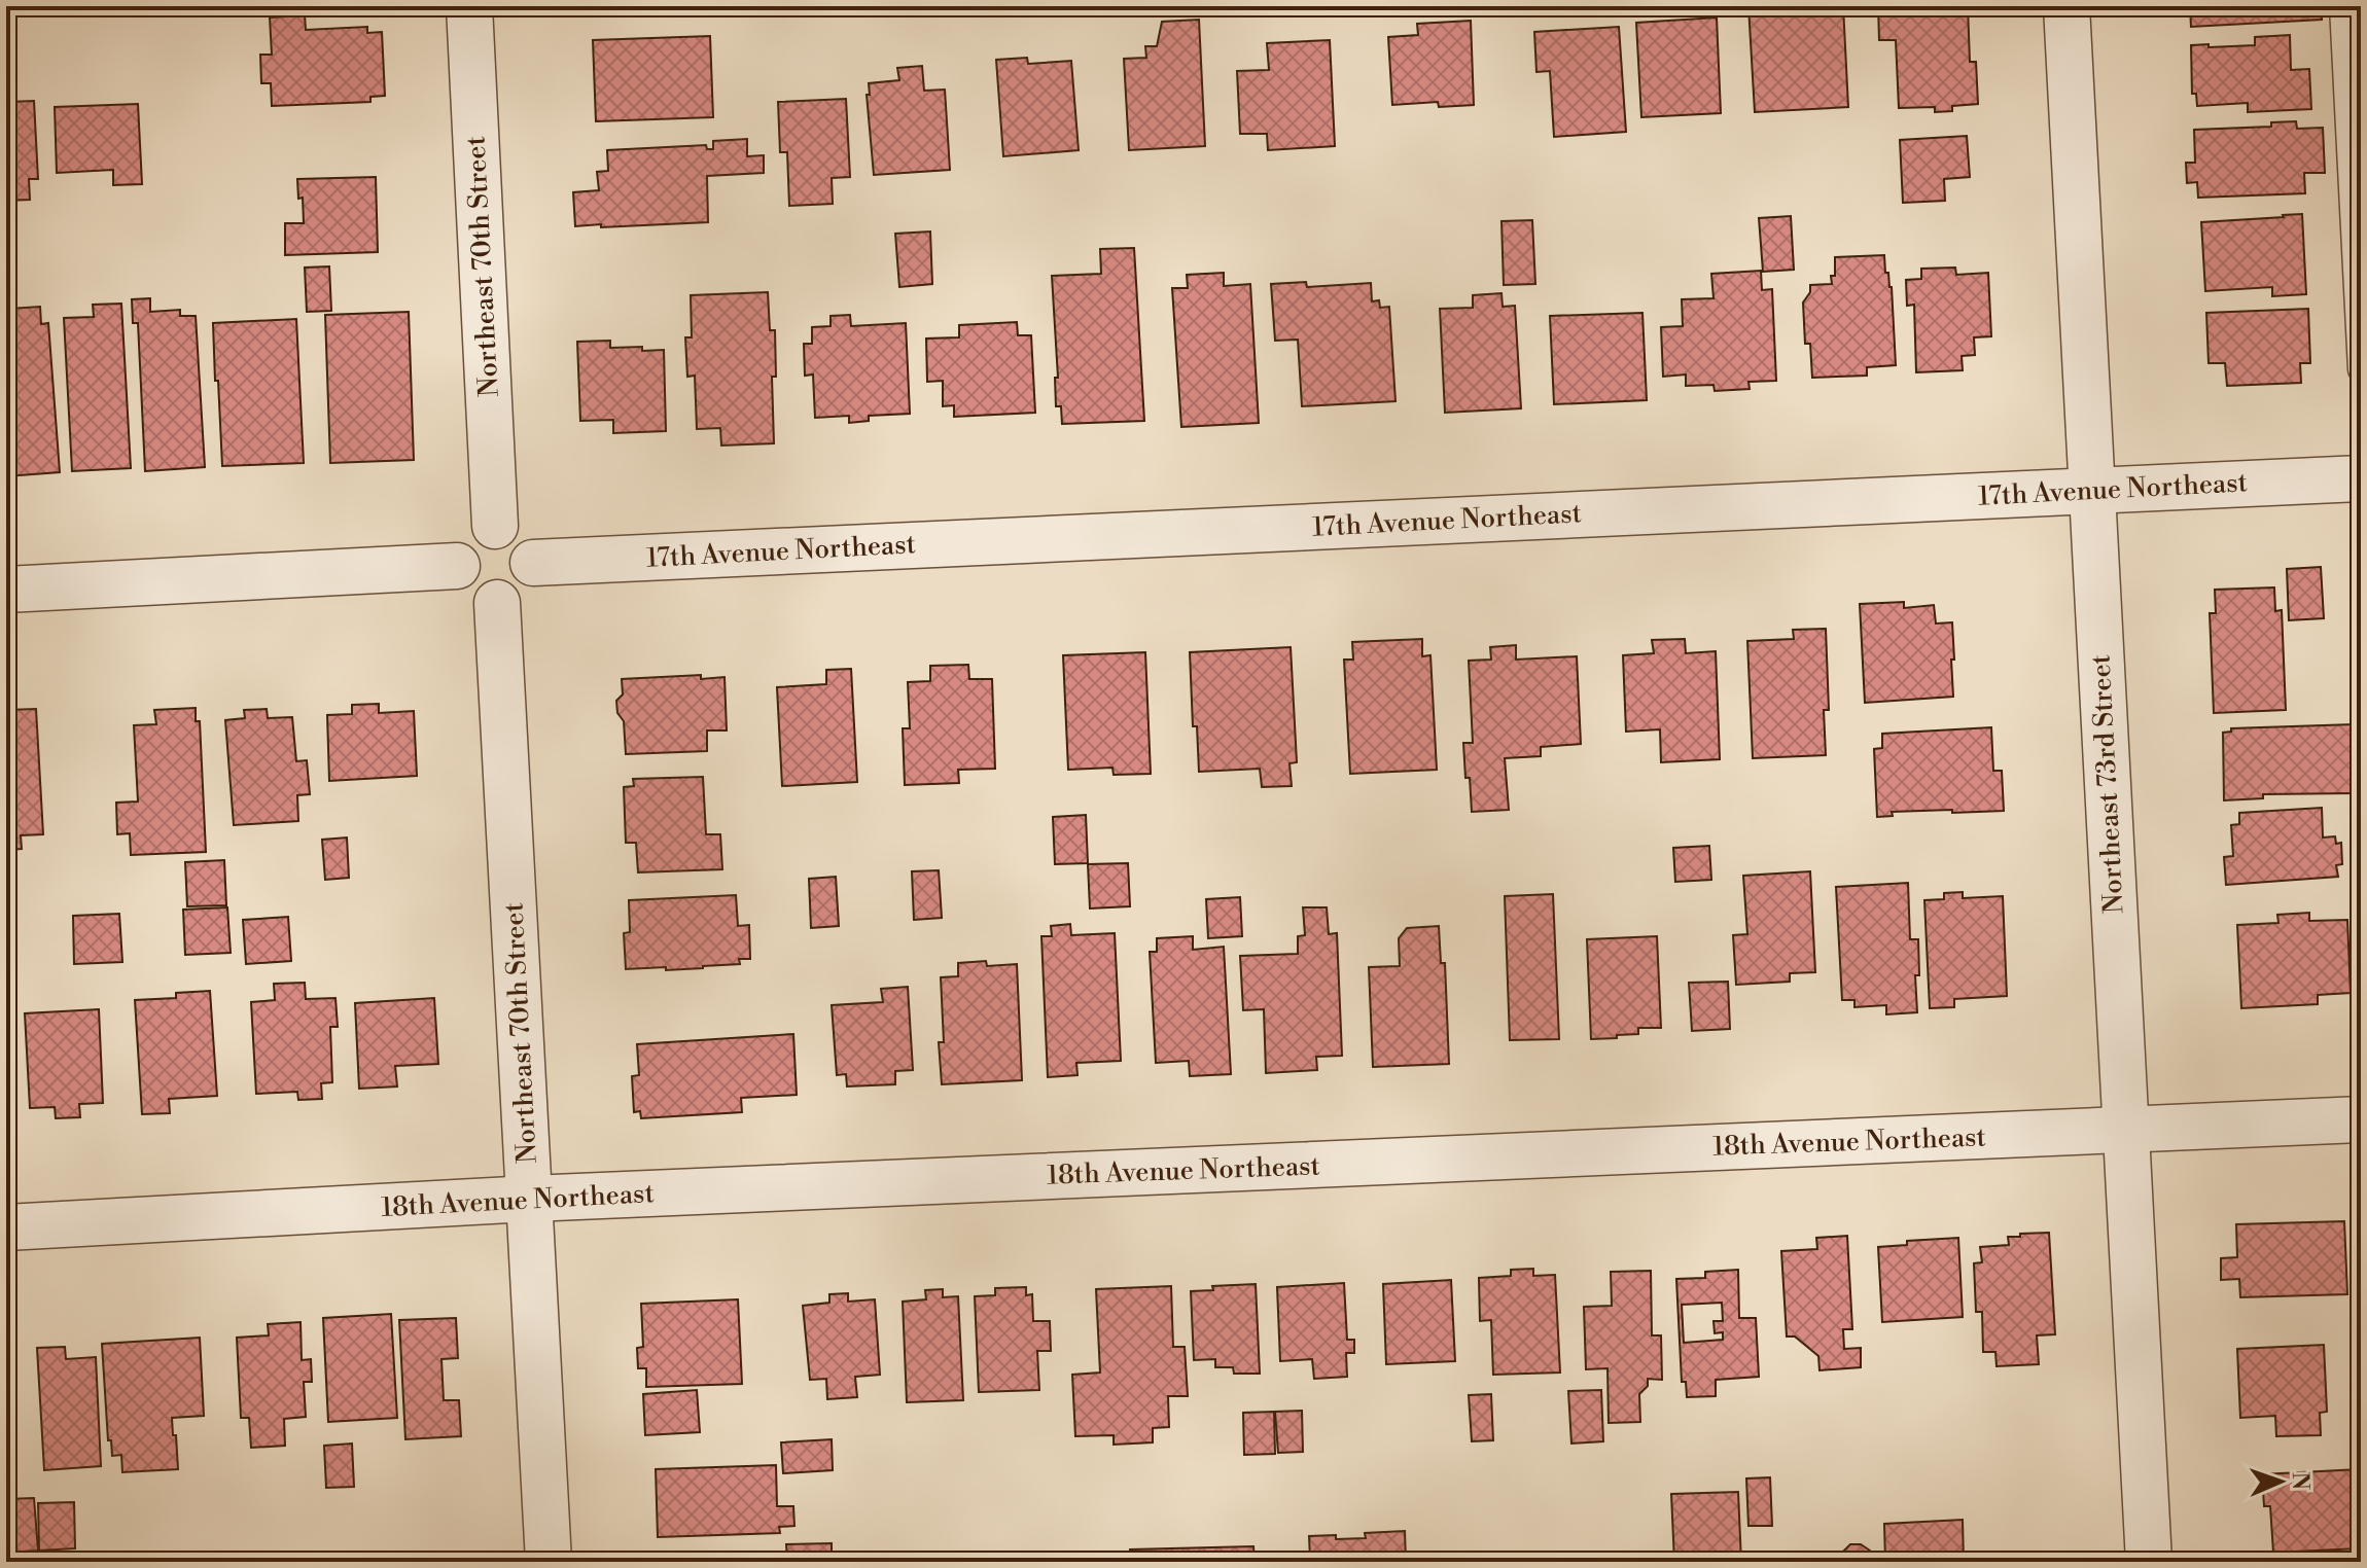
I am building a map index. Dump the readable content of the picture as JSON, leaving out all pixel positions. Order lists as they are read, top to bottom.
{
  "streets": {
    "street": [
      "Northeast 70th Street",
      "17th Avenue Northeast",
      "Northeast 73rd Street",
      "18th Avenue Northeast"
    ]
  },
  "crossings": [
    ["Northeast 70th Street", "17th Avenue Northeast"],
    ["Northeast 70th Street", "18th Avenue Northeast"],
    ["17th Avenue Northeast", "Northeast 73rd Street"],
    ["Northeast 73rd Street", "18th Avenue Northeast"]
  ],
  "north": "right"
}
